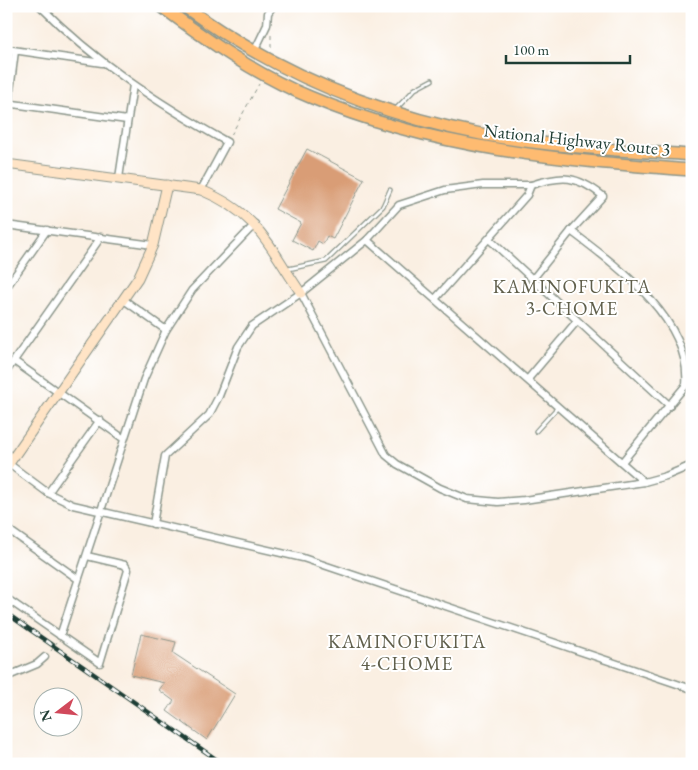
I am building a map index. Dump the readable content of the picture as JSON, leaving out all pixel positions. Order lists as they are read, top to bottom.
{
  "streets": {
    "highway": ["National Highway Route 3"]
  },
  "districts": ["KAMINOFUKITA 3-CHOME", "KAMINOFUKITA 4-CHOME"],
  "scale_bar": "100 m",
  "north": "left"
}
